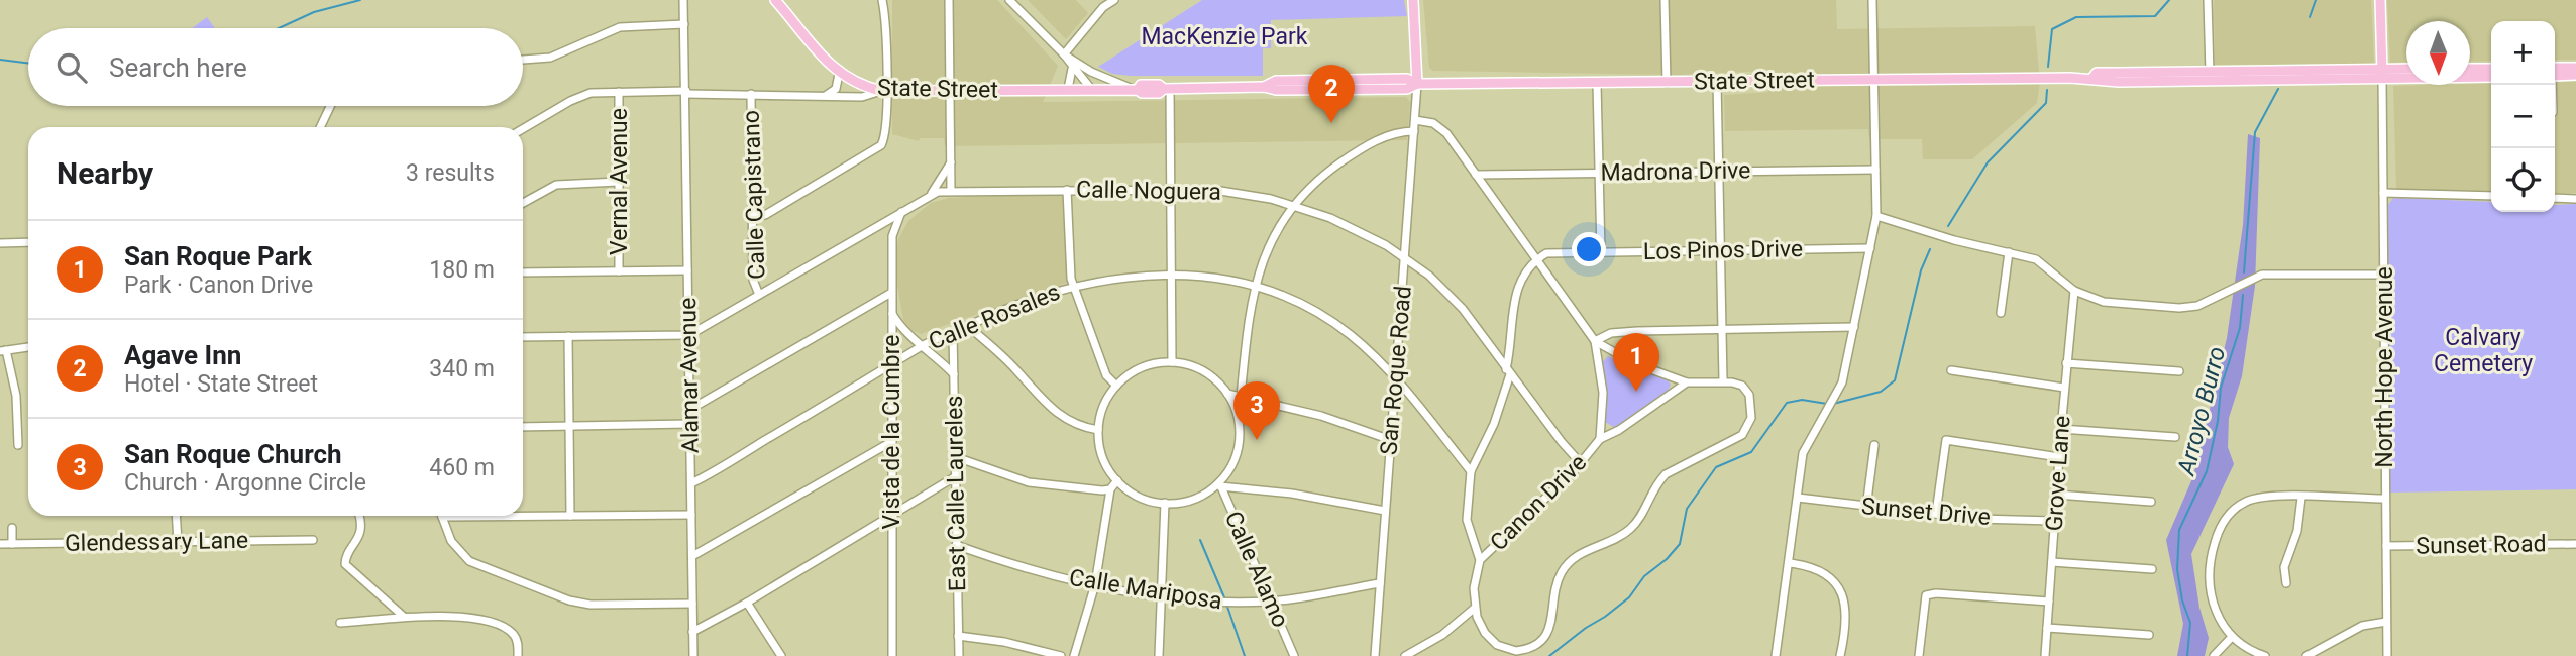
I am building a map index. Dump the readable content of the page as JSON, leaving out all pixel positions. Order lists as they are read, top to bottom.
{
  "streets": {
    "main road": ["State Street"],
    "street": [
      "Madrona Drive",
      "Vernal Avenue",
      "Calle Noguera",
      "Calle Capistrano",
      "Los Pinos Drive",
      "Calle Rosales",
      "North Hope Avenue",
      "San Roque Road",
      "Alamar Avenue",
      "Vista de la Cumbre",
      "Grove Lane",
      "East Calle Laureles",
      "Canon Drive",
      "Sunset Drive",
      "Glendessary Lane",
      "Sunset Road",
      "Calle Alamo",
      "Calle Mariposa"
    ]
  },
  "crossings": [
    ["State Street", "North Hope Avenue"],
    ["State Street", "San Roque Road"],
    ["Madrona Drive", "Canon Drive"],
    ["Calle Noguera", "Calle Capistrano"],
    ["Calle Noguera", "San Roque Road"],
    ["Calle Noguera", "Alamar Avenue"],
    ["Calle Noguera", "Vista de la Cumbre"],
    ["Calle Noguera", "Canon Drive"],
    ["Los Pinos Drive", "Canon Drive"],
    ["Calle Rosales", "San Roque Road"],
    ["Calle Rosales", "Alamar Avenue"],
    ["Calle Rosales", "Vista de la Cumbre"],
    ["Calle Rosales", "East Calle Laureles"],
    ["North Hope Avenue", "Sunset Road"],
    ["San Roque Road", "Canon Drive"],
    ["San Roque Road", "Calle Mariposa"],
    ["Grove Lane", "Sunset Drive"],
    ["East Calle Laureles", "Calle Mariposa"],
    ["Calle Alamo", "Calle Mariposa"]
  ],
  "water": ["Arroyo Burro"],
  "parks": ["MacKenzie Park", "Calvary Cemetery"],
  "north": "bottom",
  "page": {
    "map_buttons": ["+", "−"],
    "search": "Search here",
    "pins": ["2", "1", "3"],
    "heading": ["Nearby", "3 results"],
    "list": [
      {
        "mark": "1",
        "name": "San Roque Park",
        "note": "Park · Canon Drive",
        "value": "180 m"
      },
      {
        "mark": "2",
        "name": "Agave Inn",
        "note": "Hotel · State Street",
        "value": "340 m"
      },
      {
        "mark": "3",
        "name": "San Roque Church",
        "note": "Church · Argonne Circle",
        "value": "460 m"
      }
    ]
  }
}
